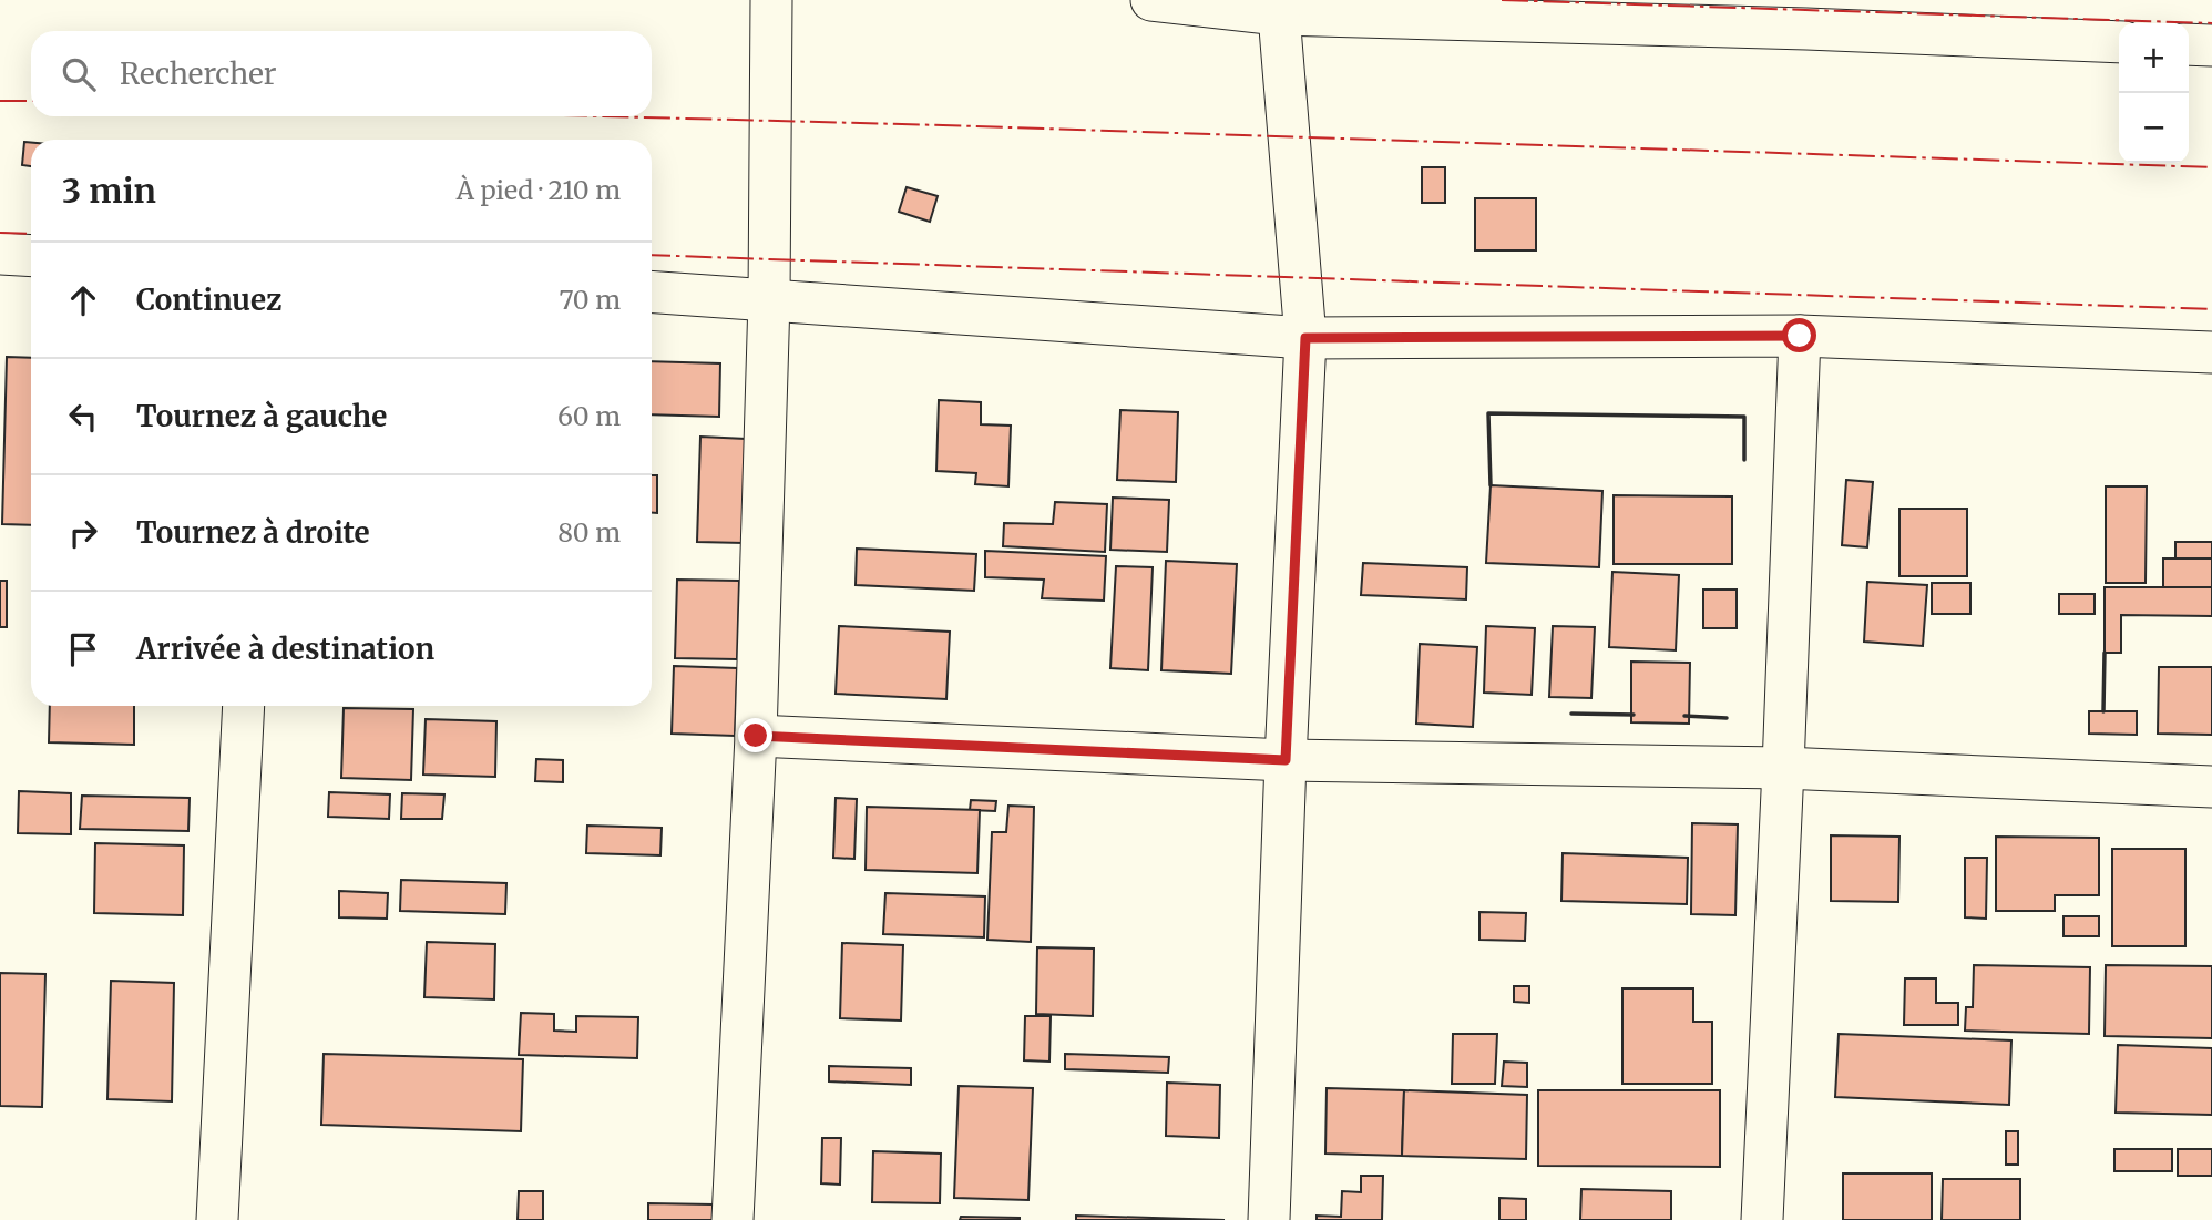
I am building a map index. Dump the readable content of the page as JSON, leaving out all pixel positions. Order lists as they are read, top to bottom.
{
  "page": {
    "map_buttons": ["+", "−"],
    "search": "Rechercher",
    "heading": ["3 min", "À pied · 210 m"],
    "list": [
      ["Continuez", "70 m"],
      ["Tournez à gauche", "60 m"],
      ["Tournez à droite", "80 m"],
      "Arrivée à destination"
    ]
  }
}
